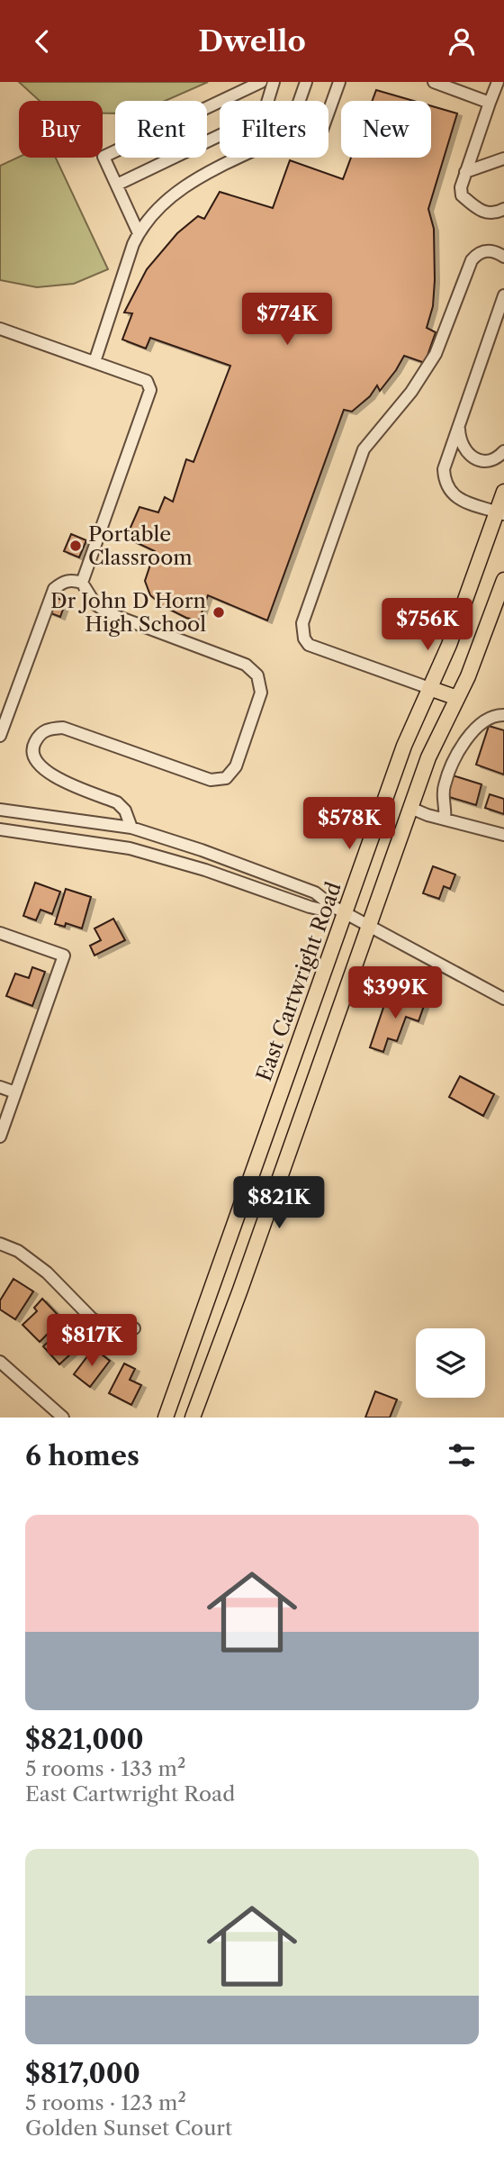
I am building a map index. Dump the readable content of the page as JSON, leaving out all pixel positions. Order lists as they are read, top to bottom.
{
  "streets": {
    "main road": ["East Cartwright Road"]
  },
  "places": ["Portable Classroom", "Dr John D Horn High School"],
  "page": {
    "header": "Dwello",
    "chip": [
      "Buy",
      "Rent",
      "Filters",
      "New"
    ],
    "price": [
      "$774K",
      "$756K",
      "$578K",
      "$399K",
      "$821K",
      "$817K"
    ],
    "heading": "6 homes",
    "list": [
      {
        "name": "$821,000",
        "note": "5 rooms · 133 m² · East Cartwright Road"
      },
      {
        "name": "$817,000",
        "note": "5 rooms · 123 m² · Golden Sunset Court"
      }
    ]
  }
}
